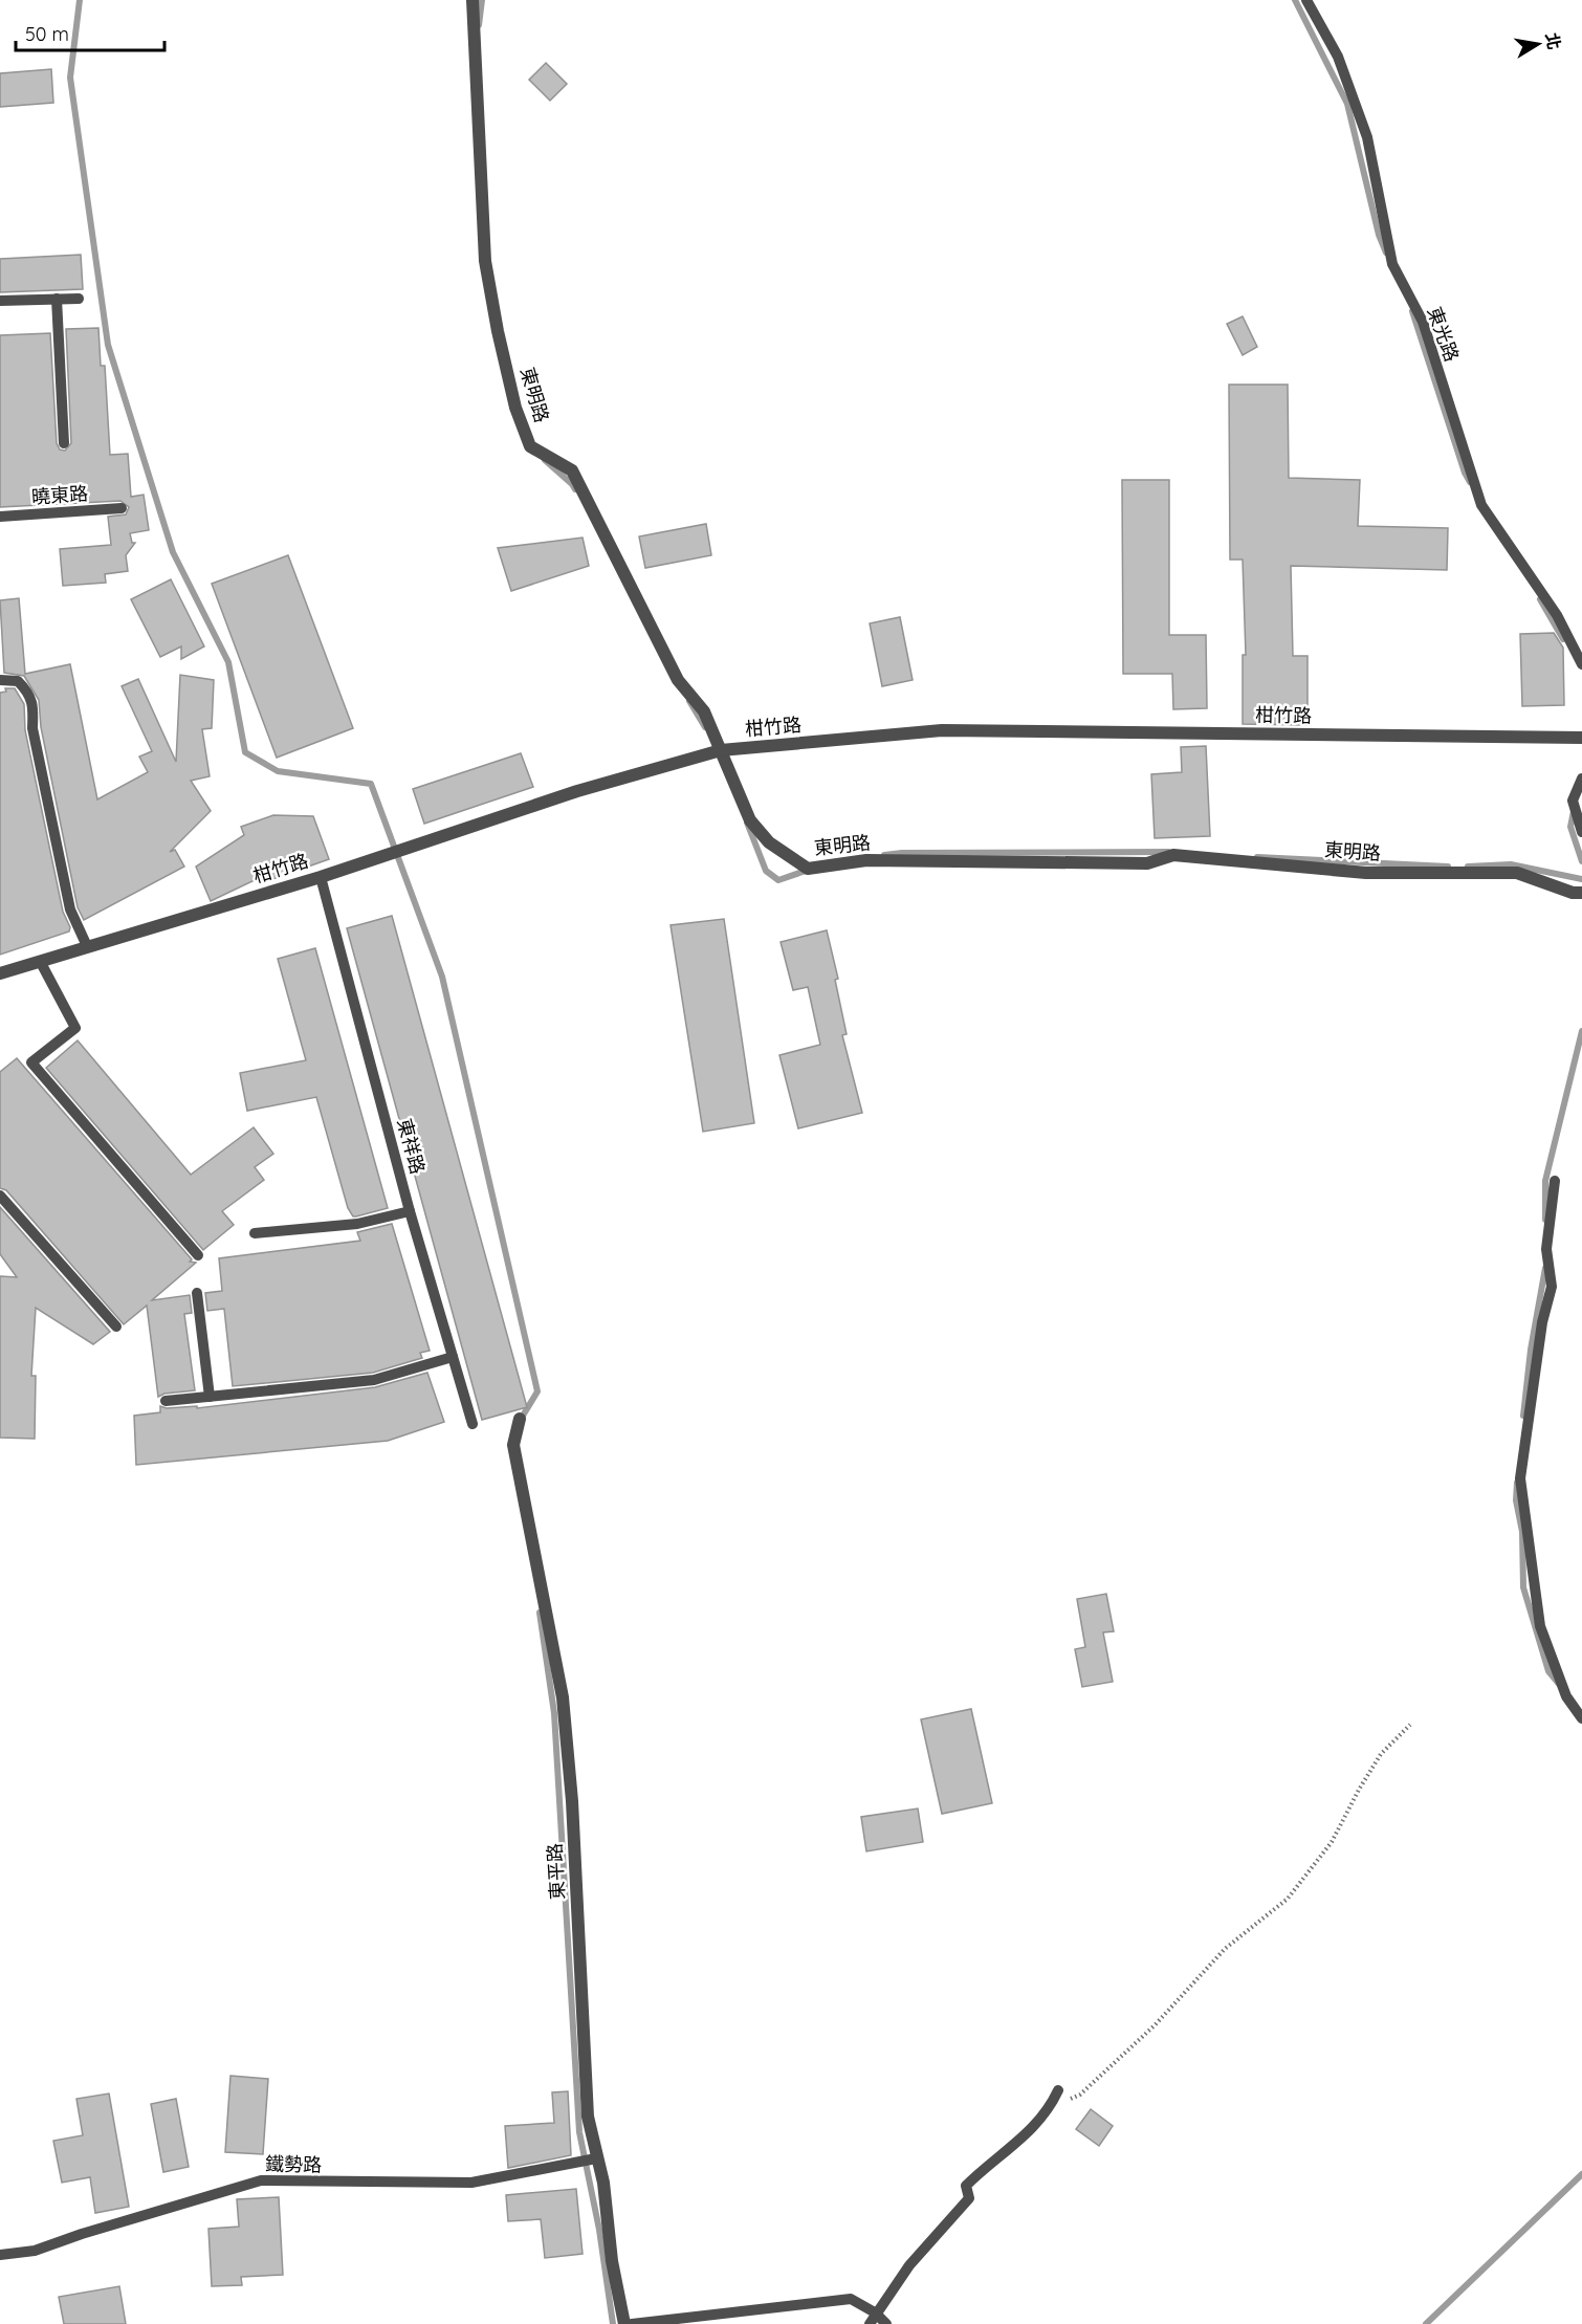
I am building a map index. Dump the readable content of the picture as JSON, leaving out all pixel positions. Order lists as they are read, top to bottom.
{
  "streets": {
    "street": ["東明路", "柑竹路", "東平路"],
    "lane": [
      "東光路",
      "曉東路",
      "東祥路",
      "鐵勢路"
    ]
  },
  "crossings": [
    ["東明路", "柑竹路"],
    ["柑竹路", "東祥路"],
    ["東平路", "鐵勢路"]
  ],
  "scale_bar": "50 m",
  "north": "right"
}
